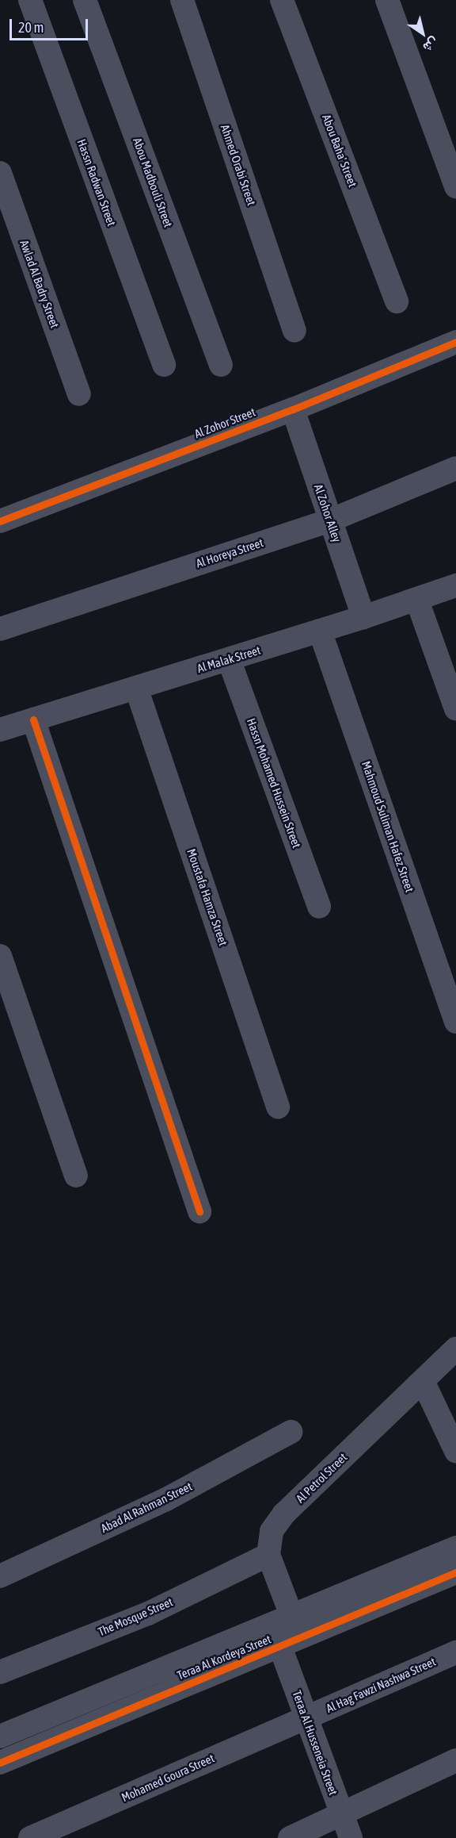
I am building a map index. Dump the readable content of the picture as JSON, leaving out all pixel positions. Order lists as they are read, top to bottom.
{
  "streets": {
    "street": [
      "Abou Baha' Street",
      "Ahmed Orabi Street",
      "Hassn Radwan Street",
      "Abou Madbouli Street",
      "Awlad Al Badry Street",
      "Al Zohor Street",
      "Al Zohor Alley",
      "Al Horeya Street",
      "Al Malak Street",
      "Hassn Mohamed Hussein Street",
      "Mahmoud Suliman Hafez Street",
      "Moustafa Hamza Street",
      "Al Petrol Street",
      "Abad Al Rahman Street",
      "The Mosque Street",
      "Teraa Al Kordeya Street",
      "Al Hag Fawzi Nashwa Street",
      "Teraa Al Husseneia Street",
      "Mohamed Goura Street"
    ]
  },
  "crossings": [
    ["Al Zohor Street", "Al Zohor Alley"],
    ["Al Zohor Alley", "Al Horeya Street"],
    ["Al Zohor Alley", "Al Malak Street"],
    ["Al Malak Street", "Hassn Mohamed Hussein Street"],
    ["Al Malak Street", "Mahmoud Suliman Hafez Street"],
    ["Al Malak Street", "Moustafa Hamza Street"],
    ["Al Petrol Street", "The Mosque Street"],
    ["Al Petrol Street", "Teraa Al Kordeya Street"],
    ["Al Petrol Street", "Teraa Al Husseneia Street"],
    ["Teraa Al Kordeya Street", "Teraa Al Husseneia Street"],
    ["Al Hag Fawzi Nashwa Street", "Teraa Al Husseneia Street"],
    ["Al Hag Fawzi Nashwa Street", "Mohamed Goura Street"],
    ["Teraa Al Husseneia Street", "Mohamed Goura Street"]
  ],
  "scale_bar": "20 m",
  "north": "bottom right"
}
